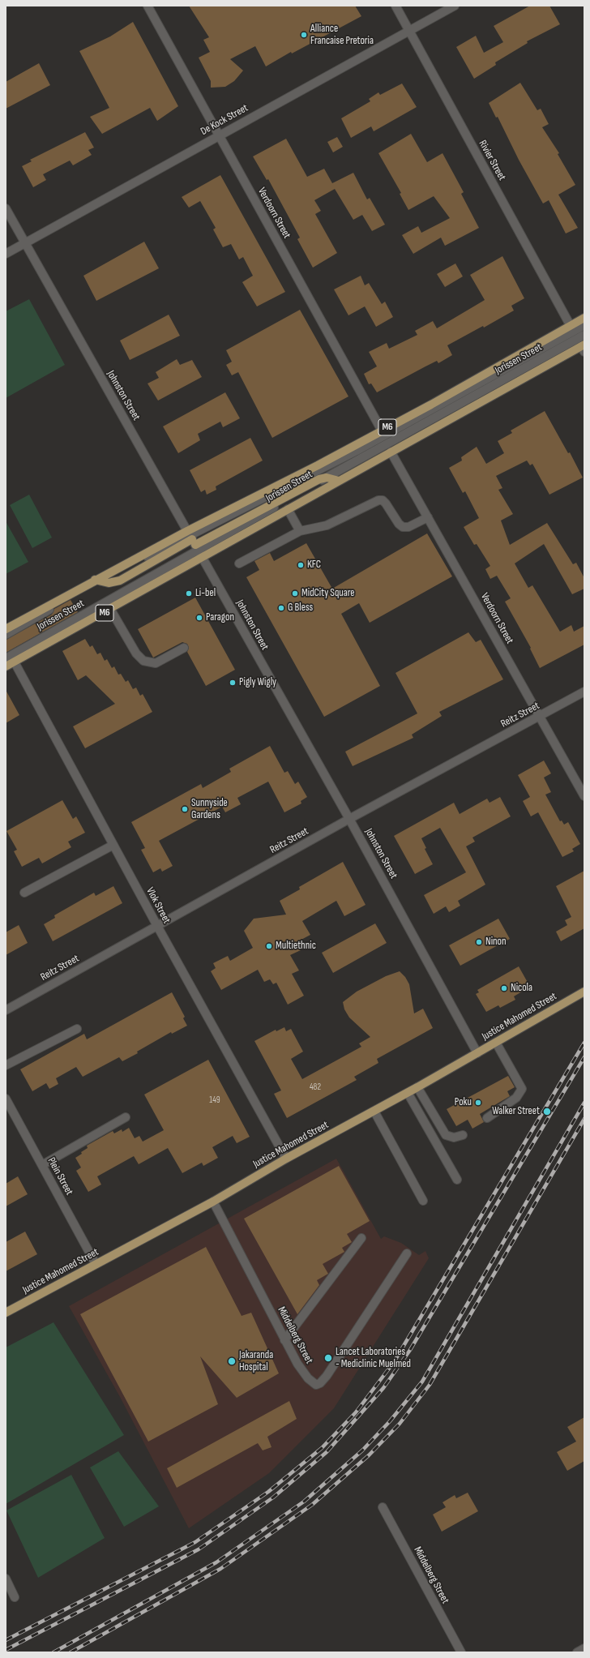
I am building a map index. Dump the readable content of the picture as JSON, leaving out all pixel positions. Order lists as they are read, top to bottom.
{
  "streets": {
    "main road": ["Jorissen Street", "M6", "Justice Mahomed Street"],
    "street": [
      "De Kock Street",
      "Rivier Street",
      "Verdoorn Street",
      "Johnston Street",
      "Reitz Street",
      "Vlok Street",
      "Plein Street",
      "Middelberg Street"
    ]
  },
  "crossings": [
    ["De Kock Street", "Rivier Street"],
    ["De Kock Street", "Verdoorn Street"],
    ["De Kock Street", "Johnston Street"],
    ["Rivier Street", "Jorissen Street"],
    ["Verdoorn Street", "Jorissen Street"],
    ["Verdoorn Street", "Reitz Street"],
    ["Jorissen Street", "Johnston Street"],
    ["Jorissen Street", "Vlok Street"],
    ["Johnston Street", "Reitz Street"],
    ["Johnston Street", "Justice Mahomed Street"],
    ["Reitz Street", "Vlok Street"],
    ["Vlok Street", "Justice Mahomed Street"],
    ["Justice Mahomed Street", "Plein Street"],
    ["Justice Mahomed Street", "Middelberg Street"]
  ],
  "places": [
    "Alliance Francaise Pretoria",
    "KFC",
    "Li-bel",
    "MidCity Square",
    "G Bless",
    "Paragon",
    "Pigly Wigly",
    "Sunnyside Gardens",
    "Ninon",
    "Multiethnic",
    "Nicola",
    "Poku",
    "Walker Street",
    "Lancet Laboratories - Mediclinic Muelmed",
    "Jakaranda Hospital"
  ],
  "house_numbers": ["482", "149"]
}
